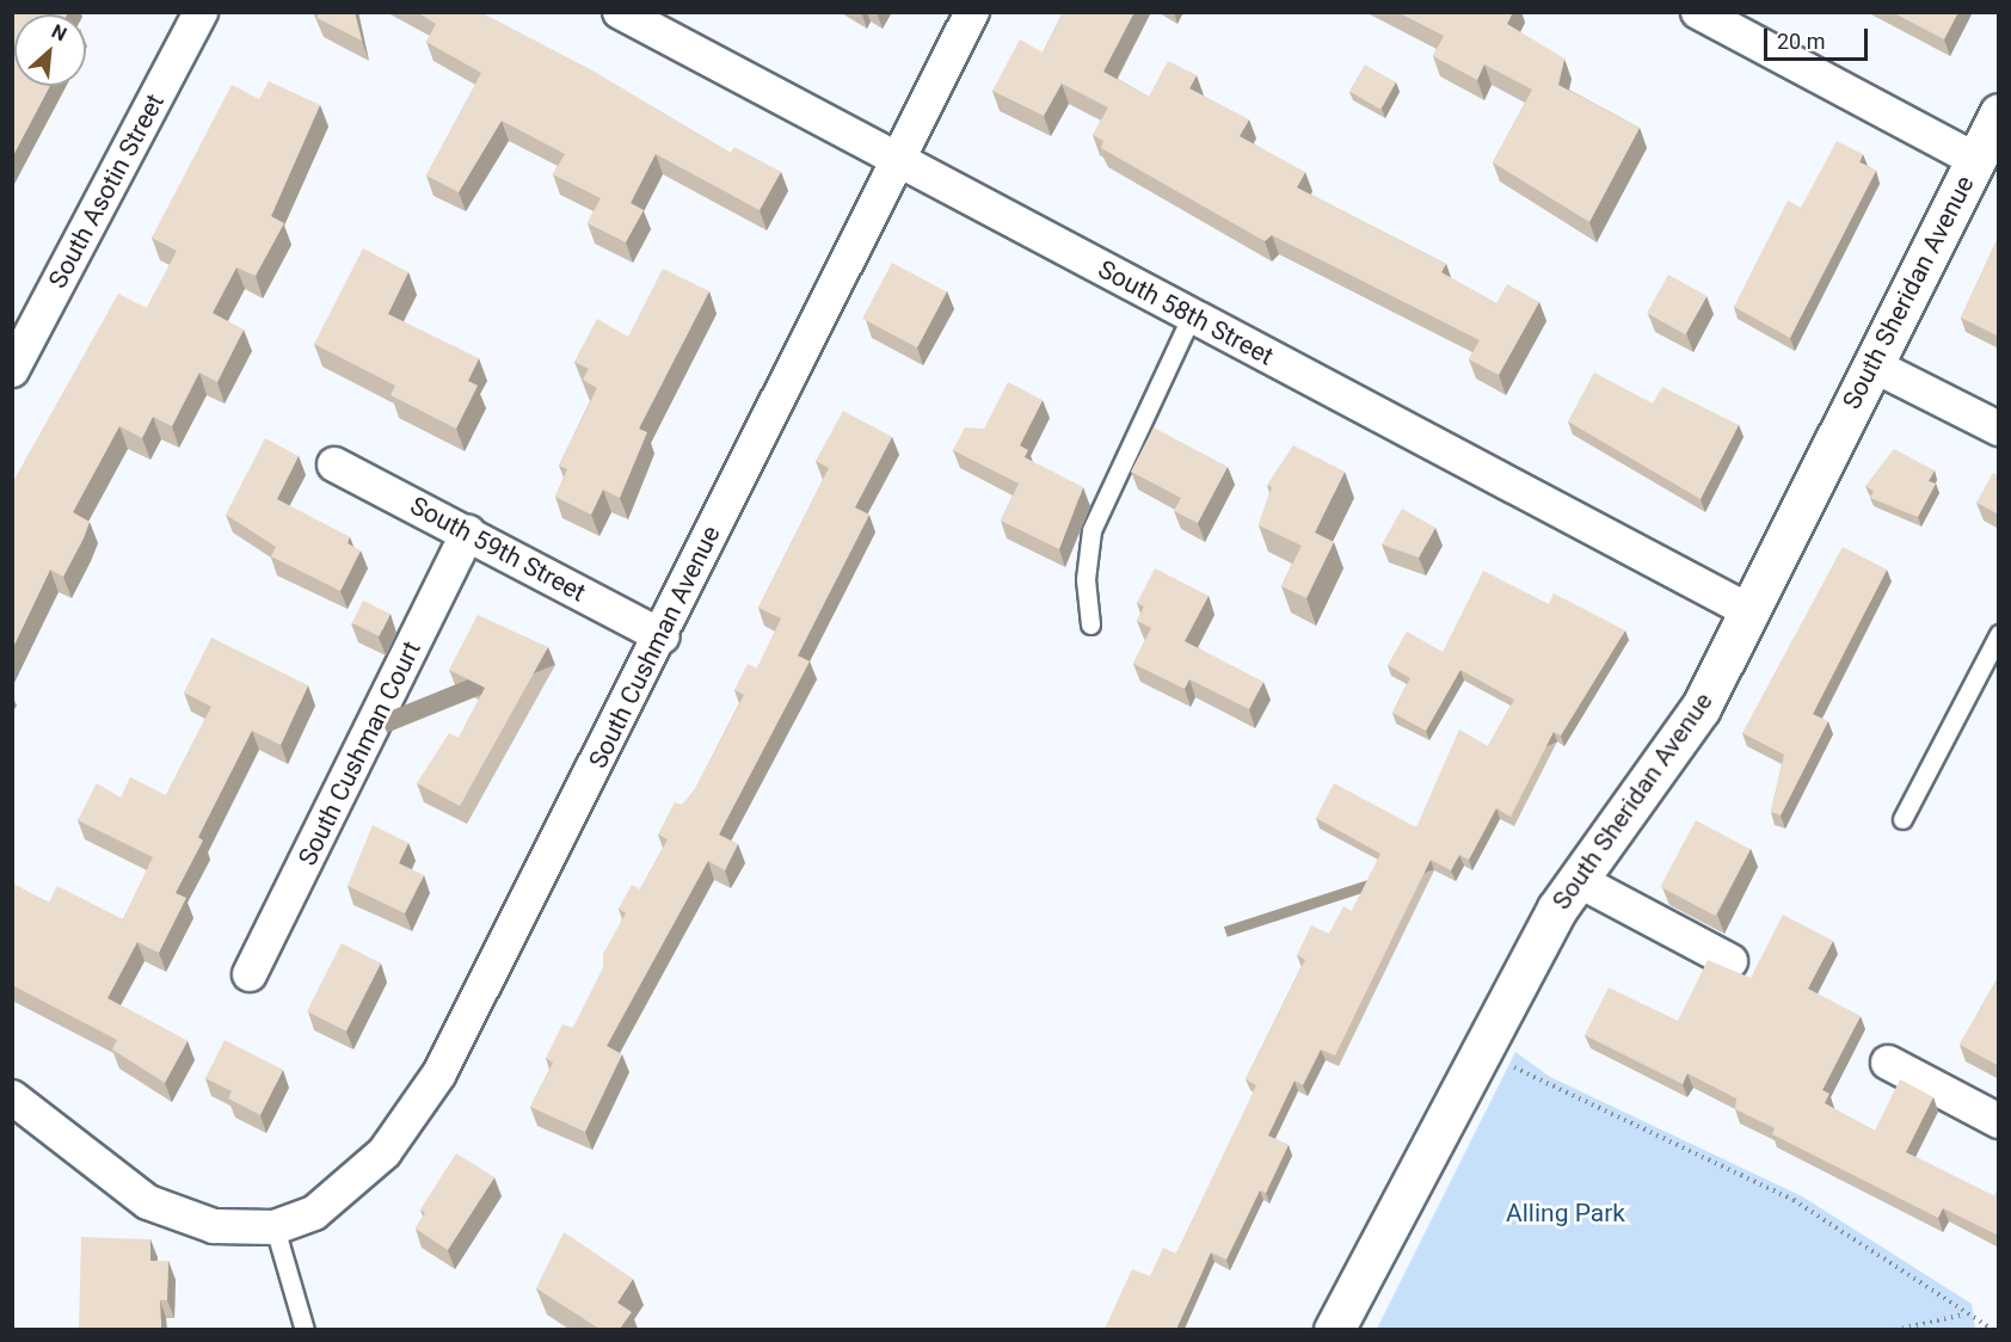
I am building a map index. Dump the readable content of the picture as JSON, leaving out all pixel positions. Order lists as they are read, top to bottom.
{
  "streets": {
    "street": [
      "South Asotin Street",
      "South Sheridan Avenue",
      "South 58th Street",
      "South 59th Street",
      "South Cushman Avenue",
      "South Cushman Court"
    ]
  },
  "crossings": [
    ["South Sheridan Avenue", "South 58th Street"],
    ["South 58th Street", "South Cushman Avenue"],
    ["South 59th Street", "South Cushman Avenue"],
    ["South 59th Street", "South Cushman Court"]
  ],
  "parks": ["Alling Park"],
  "scale_bar": "20 m",
  "north": "top right"
}
